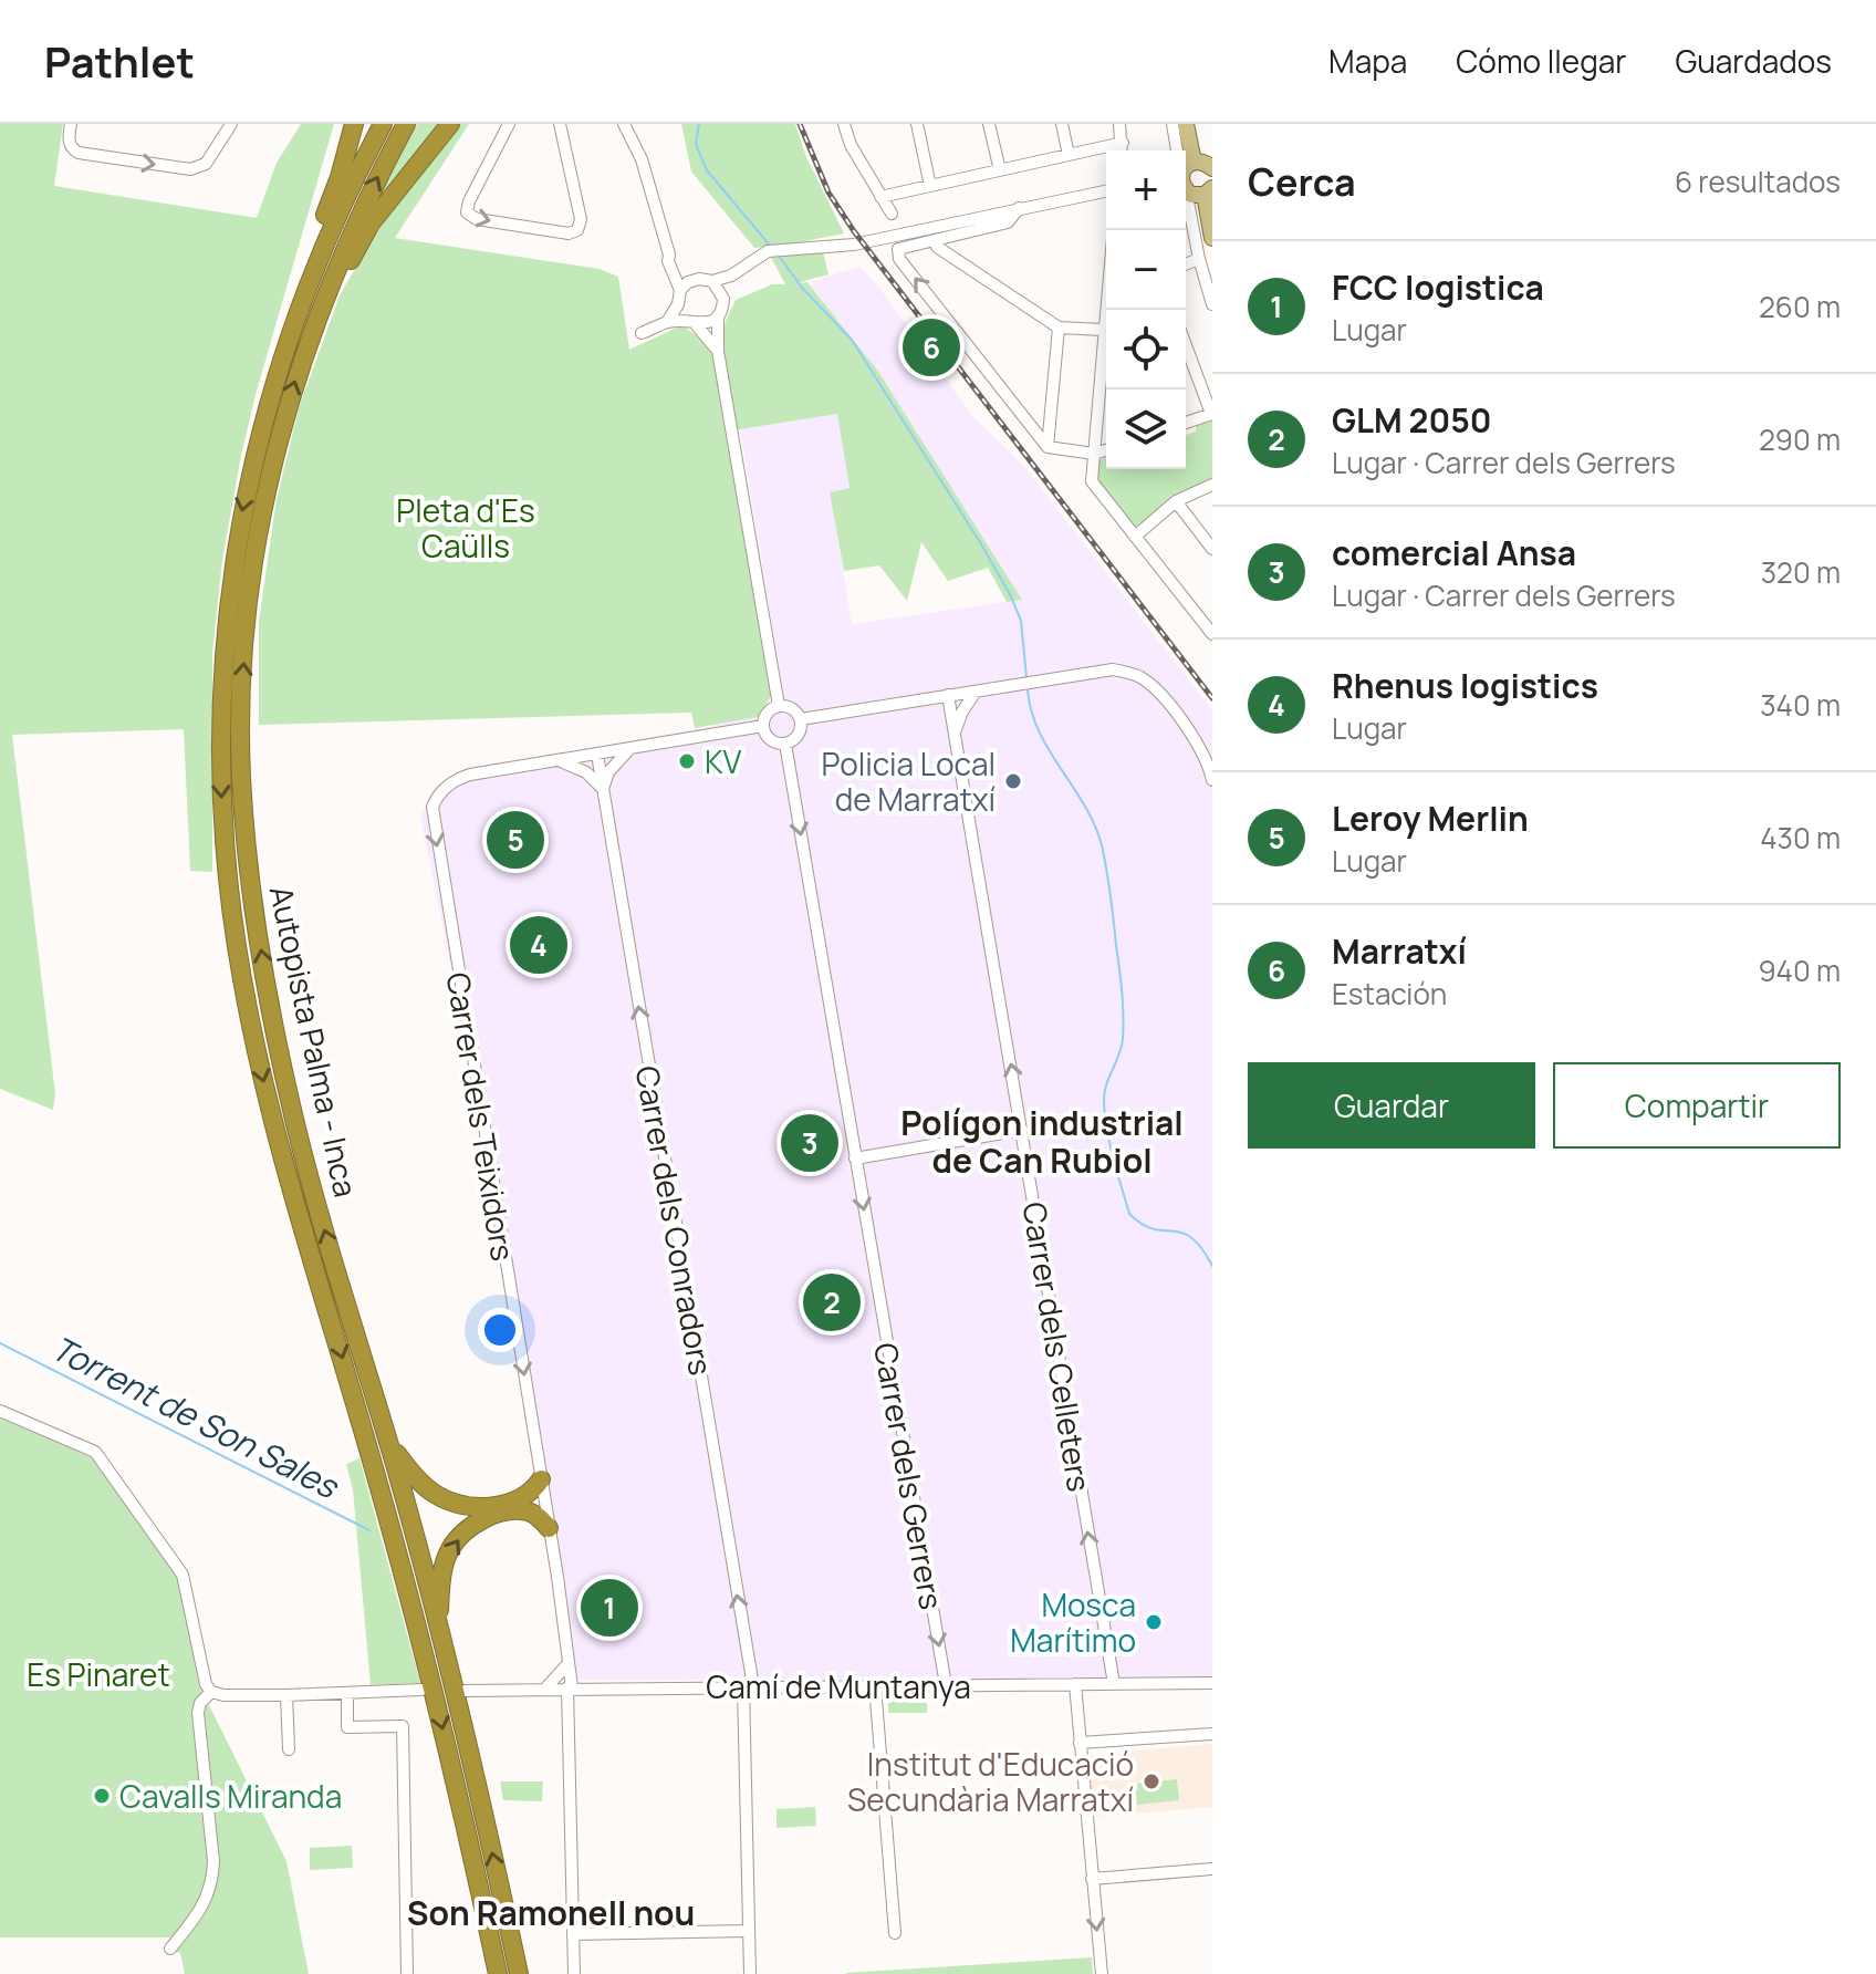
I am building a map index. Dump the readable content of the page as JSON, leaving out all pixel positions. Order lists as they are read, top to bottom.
{
  "streets": {
    "highway": ["Autopista Palma - Inca"],
    "street": [
      "Carrer dels Teixidors",
      "Carrer dels Conradors",
      "Carrer dels Celleters",
      "Carrer dels Gerrers",
      "Camí de Muntanya"
    ]
  },
  "crossings": [
    ["Carrer dels Teixidors", "Camí de Muntanya"],
    ["Carrer dels Conradors", "Camí de Muntanya"],
    ["Carrer dels Celleters", "Camí de Muntanya"],
    ["Carrer dels Gerrers", "Camí de Muntanya"]
  ],
  "one_way": [
    "Carrer dels Teixidors",
    "Carrer dels Conradors",
    "Carrer dels Celleters",
    "Carrer dels Gerrers"
  ],
  "districts": ["Polígon industrial de Can Rubiol", "Son Ramonell nou"],
  "water": ["Torrent de Son Sales"],
  "parks": ["Pleta d'Es Caülls", "Es Pinaret"],
  "places": [
    "KV",
    "Policia Local de Marratxí",
    "Mosca Marítimo",
    "Institut d'Educació Secundària Marratxí",
    "Cavalls Miranda"
  ],
  "page": {
    "header": "Pathlet",
    "nav": ["Mapa", "Cómo llegar", "Guardados"],
    "heading": ["Cerca", "6 resultados"],
    "map_buttons": ["+", "−"],
    "list": [
      {
        "mark": "1",
        "name": "FCC logistica",
        "note": "Lugar",
        "value": "260 m"
      },
      {
        "mark": "2",
        "name": "GLM 2050",
        "note": "Lugar · Carrer dels Gerrers",
        "value": "290 m"
      },
      {
        "mark": "3",
        "name": "comercial Ansa",
        "note": "Lugar · Carrer dels Gerrers",
        "value": "320 m"
      },
      {
        "mark": "4",
        "name": "Rhenus logistics",
        "note": "Lugar",
        "value": "340 m"
      },
      {
        "mark": "5",
        "name": "Leroy Merlin",
        "note": "Lugar",
        "value": "430 m"
      },
      {
        "mark": "6",
        "name": "Marratxí",
        "note": "Estación",
        "value": "940 m"
      }
    ],
    "pins": [
      "6",
      "5",
      "4",
      "3",
      "2",
      "1"
    ],
    "buttons": ["Guardar", "Compartir"]
  }
}
